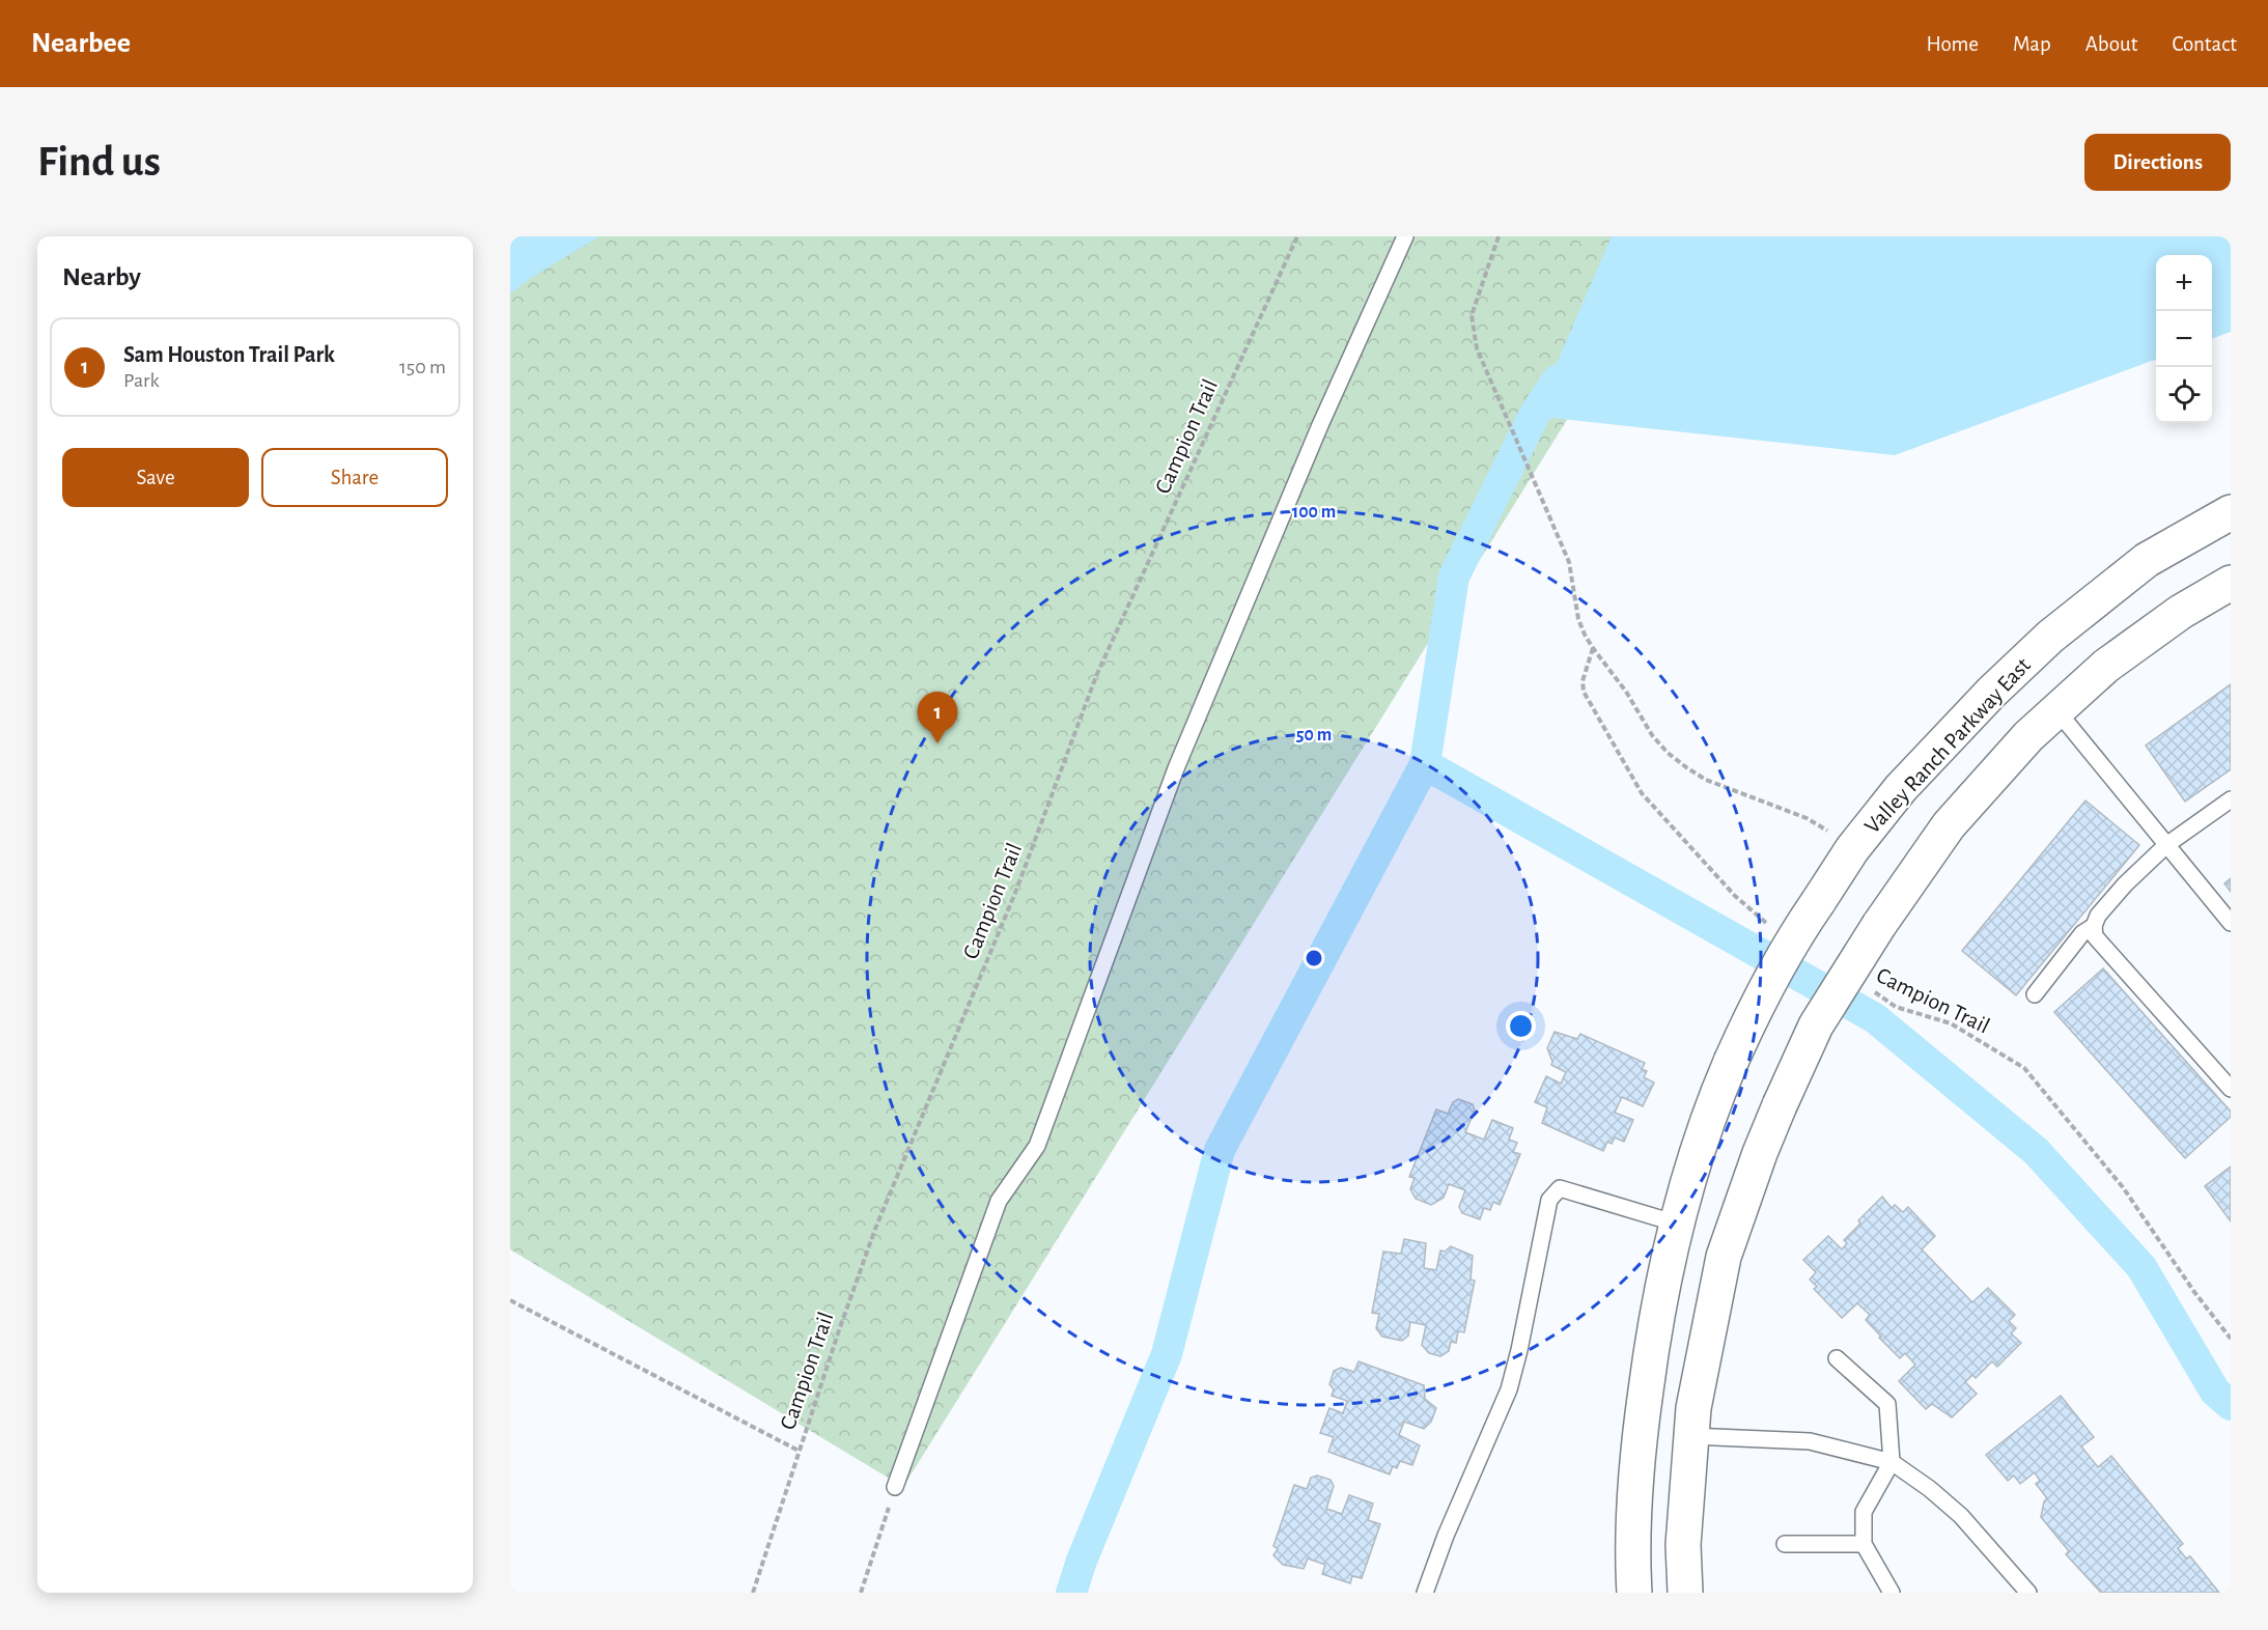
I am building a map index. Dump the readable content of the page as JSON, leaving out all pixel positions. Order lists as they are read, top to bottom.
{
  "streets": {
    "main road": ["Valley Ranch Parkway East"],
    "path": ["Campion Trail"]
  },
  "page": {
    "header": "Nearbee",
    "nav": [
      "Home",
      "Map",
      "About",
      "Contact"
    ],
    "buttons": [
      "Directions",
      ["Save", "Share"]
    ],
    "title": "Find us",
    "heading": "Nearby",
    "map_buttons": ["+", "−"],
    "list": [
      {
        "mark": "1",
        "name": "Sam Houston Trail Park",
        "note": "Park",
        "value": "150 m"
      }
    ],
    "pins": "1"
  },
  "rings": ["100 m", "50 m"]
}
